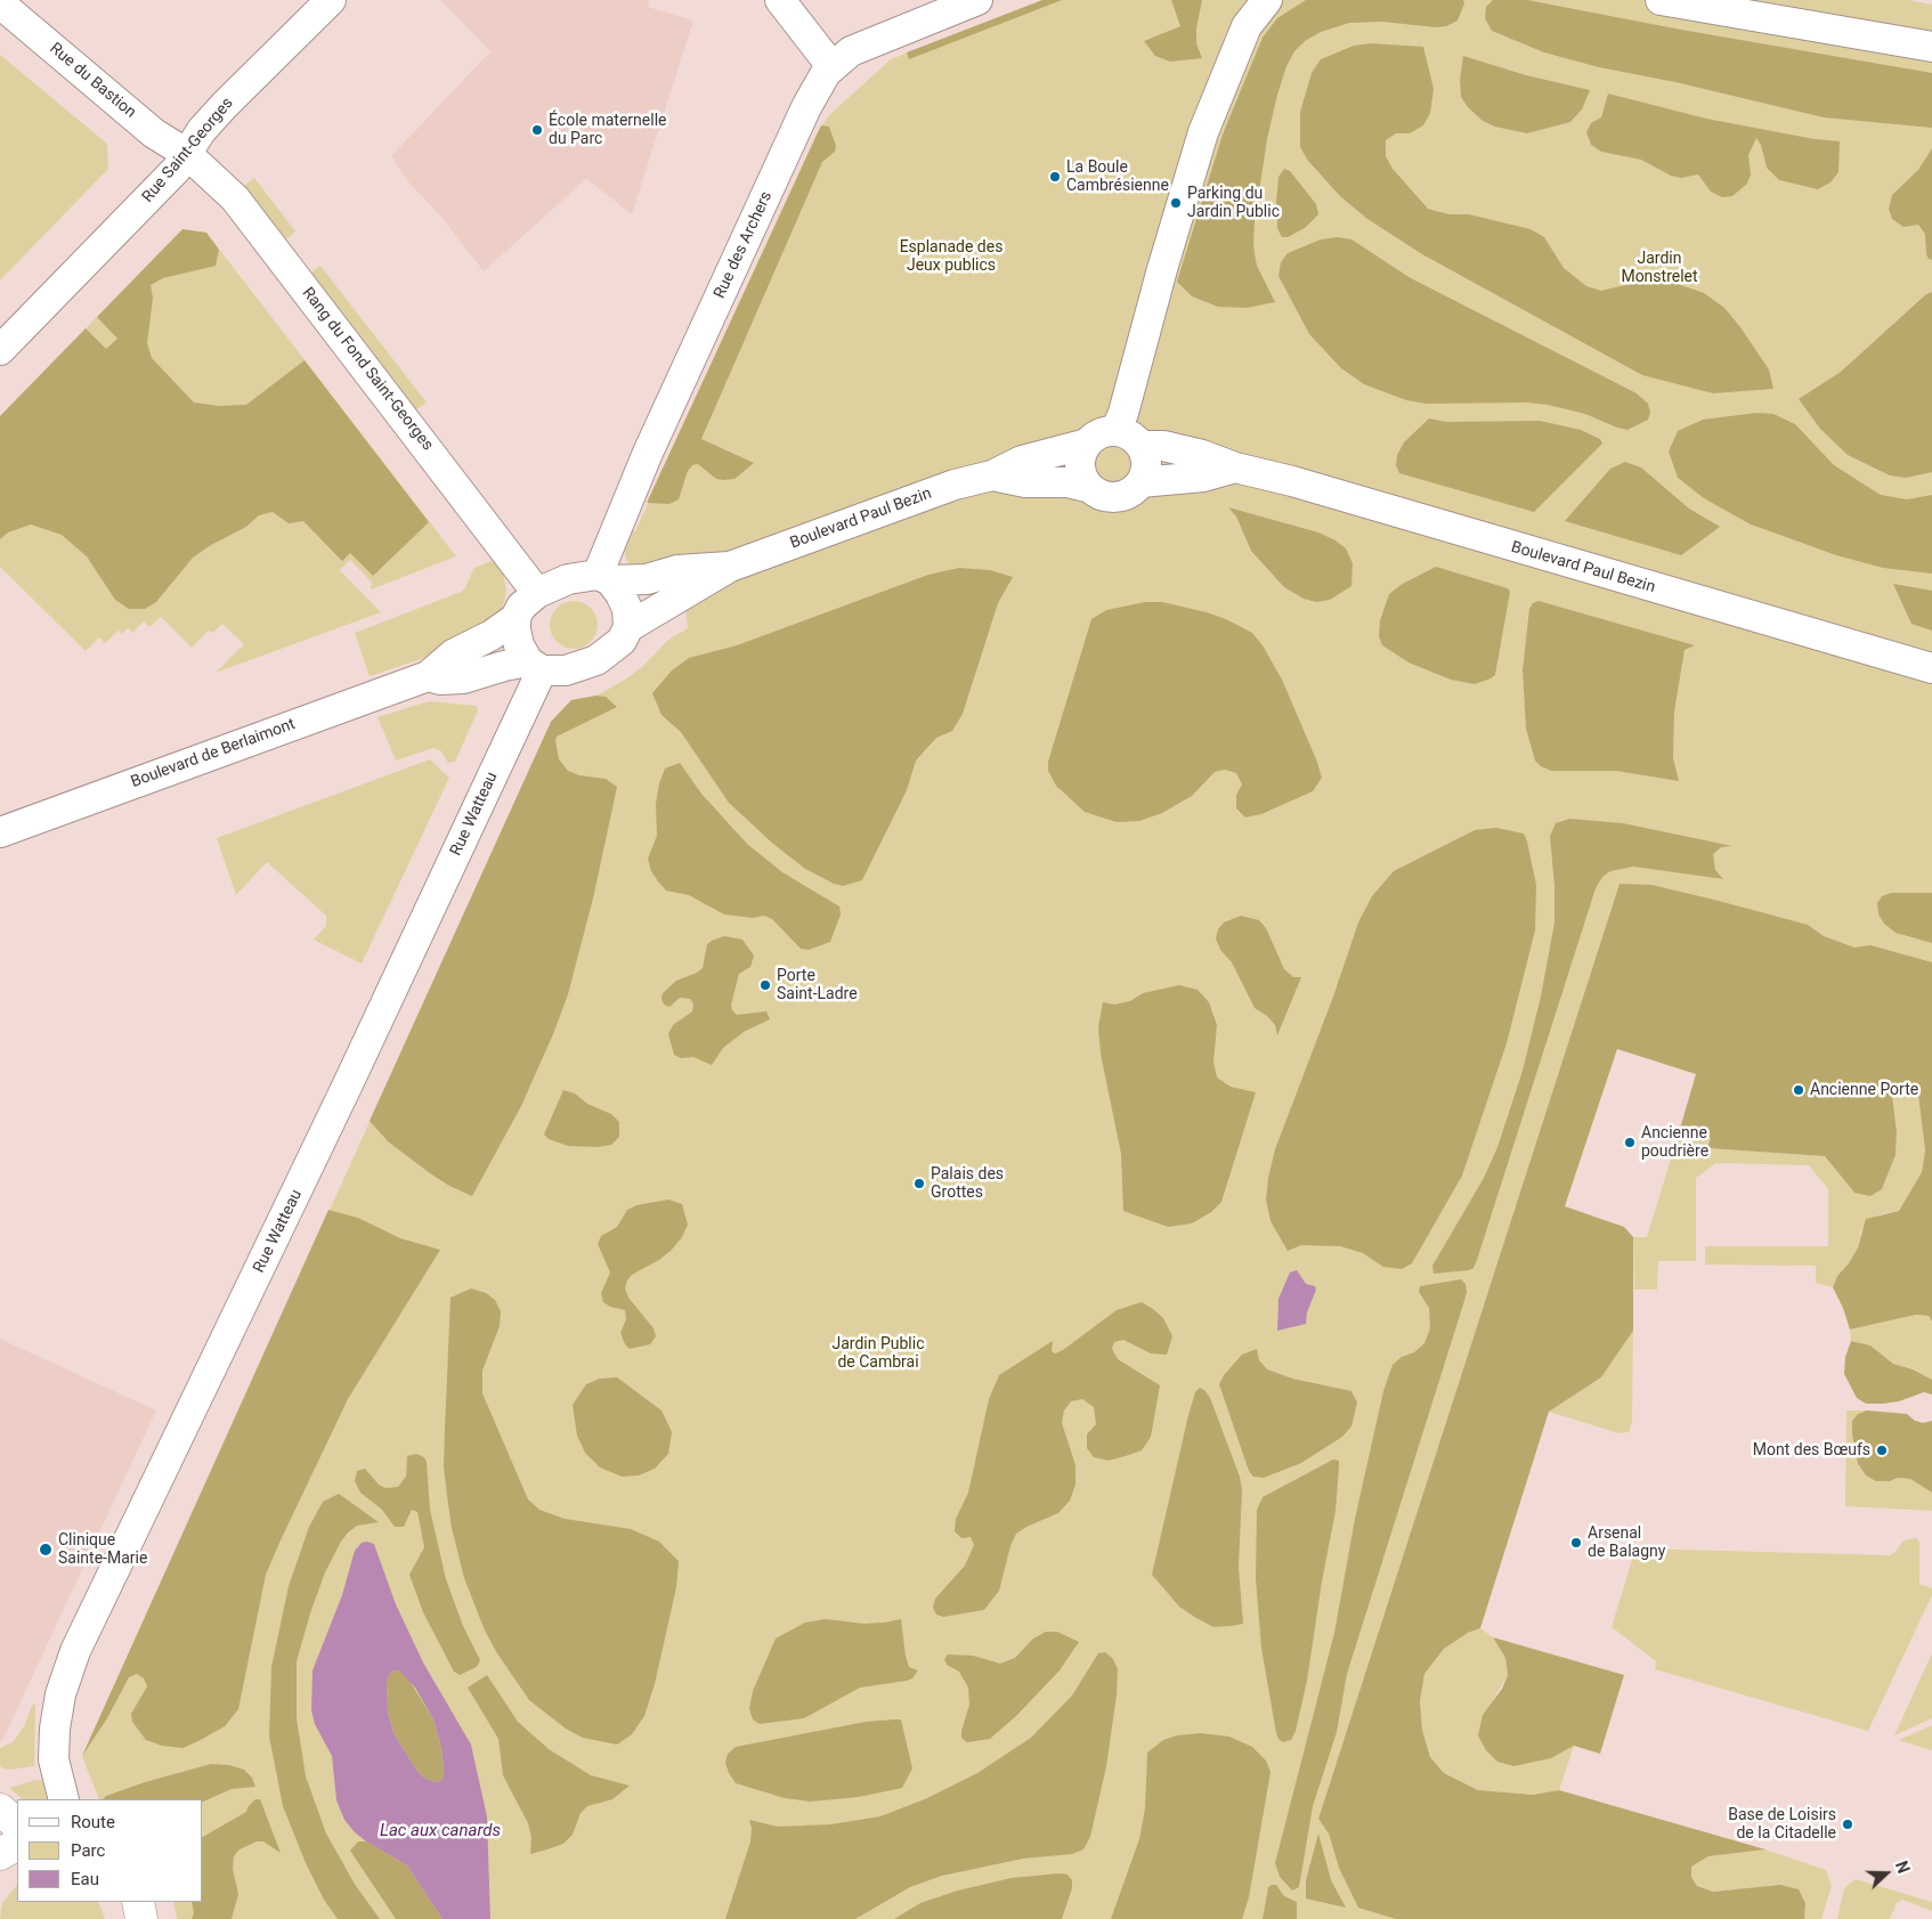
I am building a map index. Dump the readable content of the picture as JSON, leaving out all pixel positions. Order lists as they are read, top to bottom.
{
  "streets": {
    "street": [
      "Rue du Bastion",
      "Rue Saint-Georges",
      "Rue des Archers",
      "Rang du Fond Saint-Georges",
      "Boulevard Paul Bezin",
      "Boulevard de Berlaimont",
      "Rue Watteau"
    ]
  },
  "crossings": [
    ["Rue du Bastion", "Rue Saint-Georges"],
    ["Rue du Bastion", "Rang du Fond Saint-Georges"],
    ["Rue Saint-Georges", "Rang du Fond Saint-Georges"],
    ["Rue des Archers", "Rang du Fond Saint-Georges"],
    ["Rue des Archers", "Boulevard Paul Bezin"],
    ["Rue des Archers", "Boulevard de Berlaimont"],
    ["Rue des Archers", "Rue Watteau"],
    ["Rang du Fond Saint-Georges", "Boulevard Paul Bezin"],
    ["Rang du Fond Saint-Georges", "Boulevard de Berlaimont"],
    ["Rang du Fond Saint-Georges", "Rue Watteau"],
    ["Boulevard Paul Bezin", "Boulevard de Berlaimont"],
    ["Boulevard Paul Bezin", "Rue Watteau"],
    ["Boulevard de Berlaimont", "Rue Watteau"]
  ],
  "water": ["Lac aux canards"],
  "parks": ["Esplanade des Jeux publics", "Jardin Monstrelet", "Jardin Public de Cambrai"],
  "places": [
    "École maternelle du Parc",
    "La Boule Cambrésienne",
    "Parking du Jardin Public",
    "Porte Saint-Ladre",
    "Ancienne Porte",
    "Ancienne poudrière",
    "Palais des Grottes",
    "Mont des Bœufs",
    "Arsenal de Balagny",
    "Clinique Sainte-Marie",
    "Base de Loisirs de la Citadelle"
  ],
  "legend": ["Route", "Parc", "Eau"],
  "north": "right"
}
